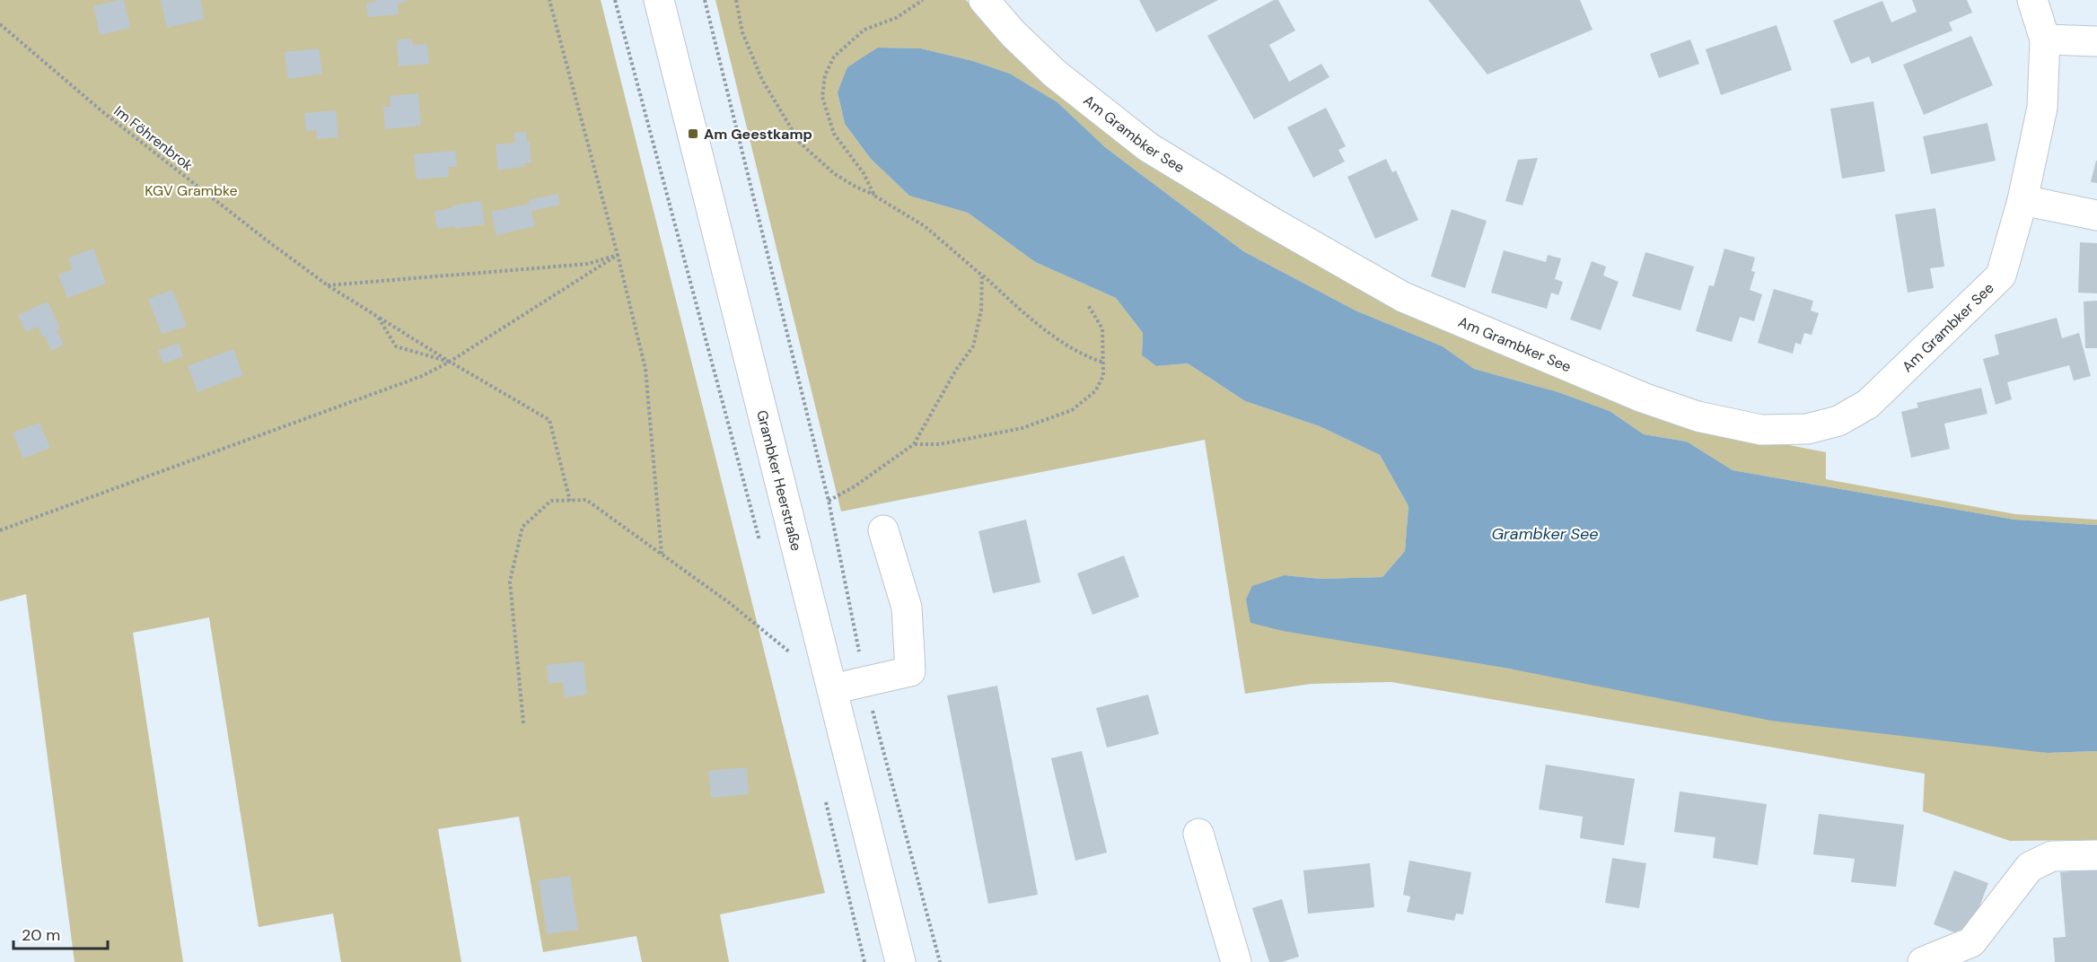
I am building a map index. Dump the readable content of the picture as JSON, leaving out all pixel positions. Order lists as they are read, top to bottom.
{
  "streets": {
    "street": ["Am Grambker See", "Grambker Heerstraße"],
    "path": ["Im Föhrenbrok"]
  },
  "water": ["Grambker See"],
  "parks": ["KGV Grambke"],
  "places": {
    "transit": ["Am Geestkamp"]
  },
  "scale_bar": "20 m"
}
